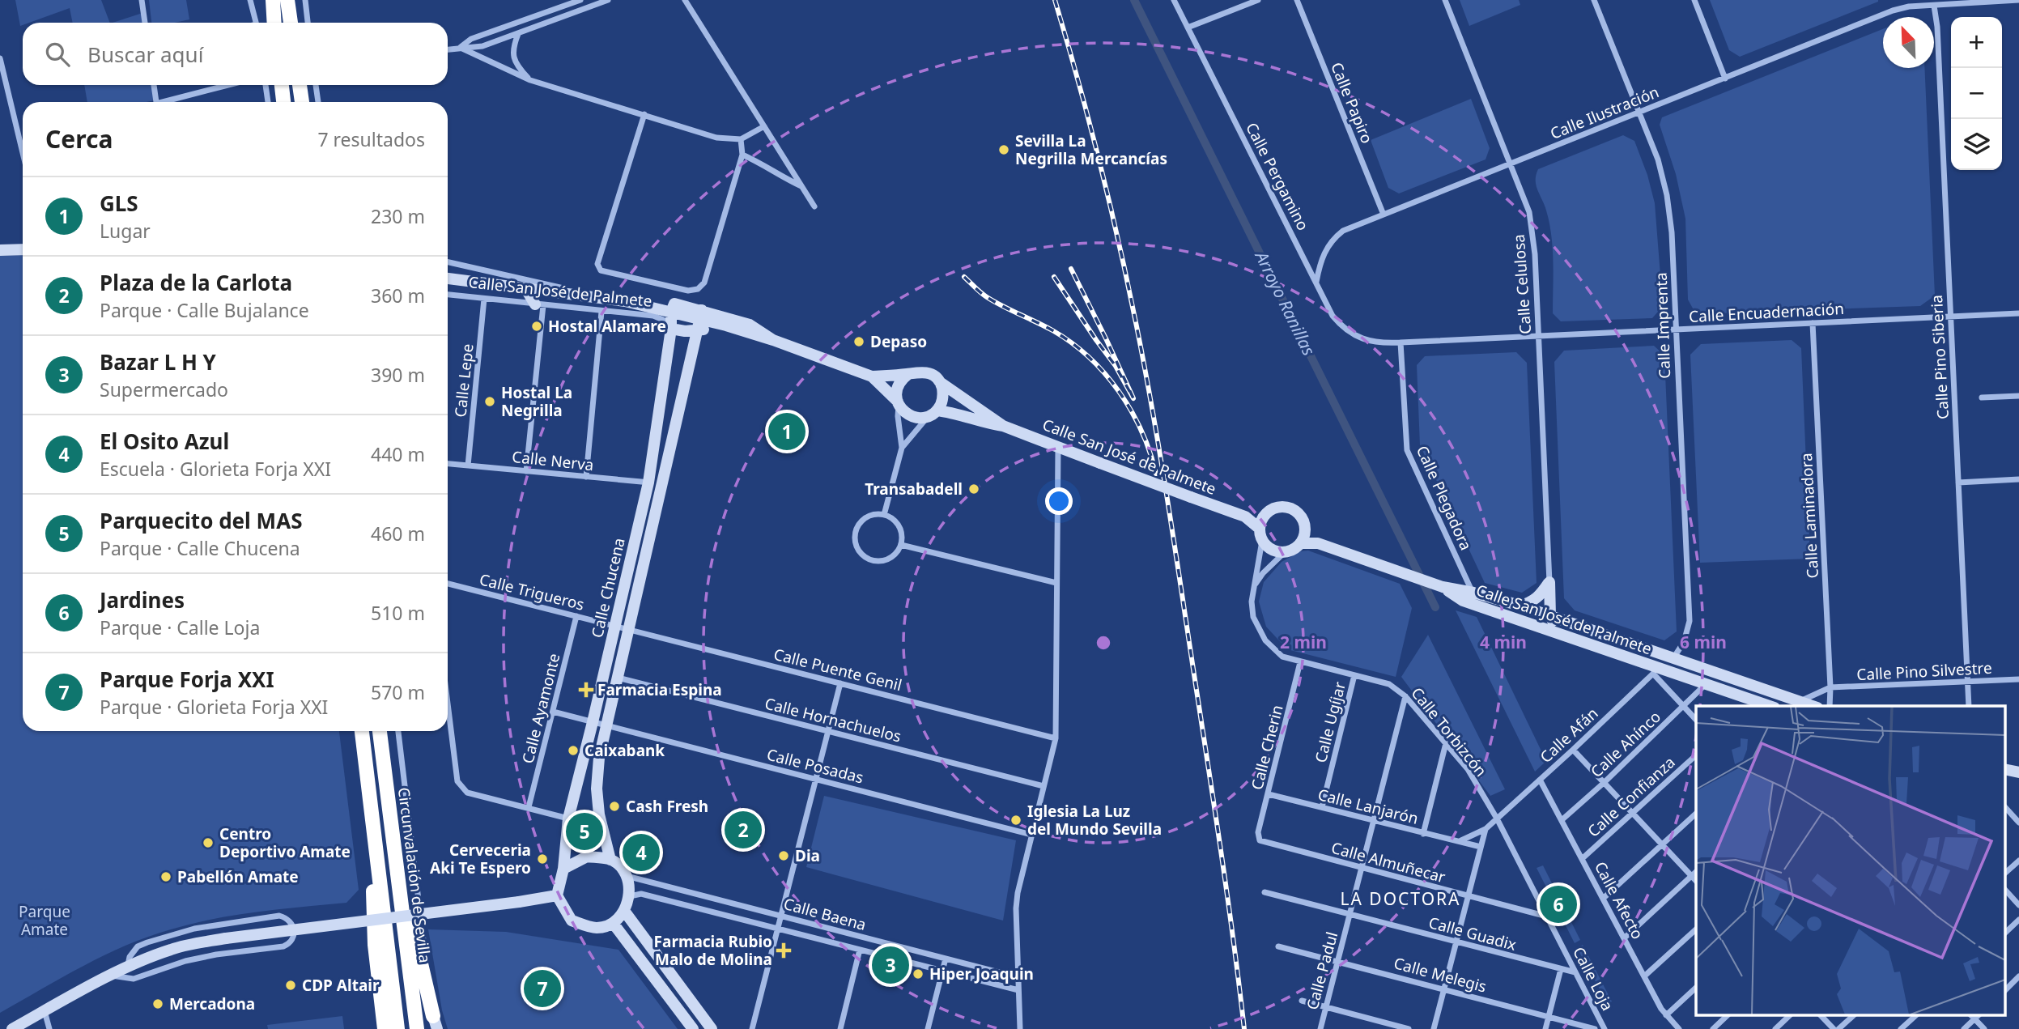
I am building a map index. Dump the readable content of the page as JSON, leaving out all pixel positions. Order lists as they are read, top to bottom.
{
  "streets": {
    "highway": ["Circunvalación de Sevilla"],
    "street": [
      "Calle Papiro",
      "Calle Ilustración",
      "Calle Pergamino",
      "Calle Celulosa",
      "Calle San José de Palmete",
      "Calle Encuadernación",
      "Calle Imprenta",
      "Calle Pino Siberia",
      "Calle Lepe",
      "Calle Nerva",
      "Calle Plegadora",
      "Calle Laminadora",
      "Calle Chucena",
      "Calle Trigueros",
      "Calle Puente Genil",
      "Calle Pino Silvestre",
      "Calle Ayamonte",
      "Calle Hornachuelos",
      "Calle Ugíjar",
      "Calle Torbizcón",
      "Calle Afán",
      "Calle Ahínco",
      "Calle Cherin",
      "Calle Posadas",
      "Calle Confianza",
      "Calle Lanjarón",
      "Calle Almuñecar",
      "Calle Afecto",
      "Calle Baena",
      "Calle Guadix",
      "Calle Padul",
      "Calle Melegis",
      "Calle Loja"
    ]
  },
  "crossings": [
    ["Calle Papiro", "Calle Ilustración"],
    ["Calle Ilustración", "Calle Pergamino"],
    ["Calle Ilustración", "Calle Celulosa"],
    ["Calle Ilustración", "Calle Imprenta"],
    ["Calle Ilustración", "Calle Pino Siberia"],
    ["Calle Pergamino", "Calle Encuadernación"],
    ["Calle Celulosa", "Calle Encuadernación"],
    ["Calle San José de Palmete", "Calle Imprenta"],
    ["Calle San José de Palmete", "Calle Lepe"],
    ["Calle San José de Palmete", "Calle Plegadora"],
    ["Calle San José de Palmete", "Calle Chucena"],
    ["Calle San José de Palmete", "Calle Torbizcón"],
    ["Calle San José de Palmete", "Calle Afán"],
    ["Calle San José de Palmete", "Calle Ahínco"],
    ["Calle Encuadernación", "Calle Imprenta"],
    ["Calle Encuadernación", "Calle Pino Siberia"],
    ["Calle Encuadernación", "Calle Plegadora"],
    ["Calle Encuadernación", "Calle Laminadora"],
    ["Calle Pino Siberia", "Calle Pino Silvestre"],
    ["Calle Lepe", "Calle Nerva"],
    ["Calle Nerva", "Calle Chucena"],
    ["Calle Laminadora", "Calle Pino Silvestre"],
    ["Calle Chucena", "Calle Trigueros"],
    ["Calle Chucena", "Calle Puente Genil"],
    ["Calle Chucena", "Calle Hornachuelos"],
    ["Calle Chucena", "Calle Posadas"],
    ["Calle Chucena", "Calle Baena"],
    ["Calle Trigueros", "Calle Puente Genil"],
    ["Calle Trigueros", "Calle Ayamonte"],
    ["Calle Ayamonte", "Calle Posadas"],
    ["Calle Ugíjar", "Calle Torbizcón"],
    ["Calle Ugíjar", "Calle Lanjarón"],
    ["Calle Torbizcón", "Calle Afán"],
    ["Calle Torbizcón", "Calle Cherin"],
    ["Calle Torbizcón", "Calle Padul"],
    ["Calle Torbizcón", "Calle Loja"],
    ["Calle Afán", "Calle Afecto"],
    ["Calle Afán", "Calle Loja"],
    ["Calle Ahínco", "Calle Afecto"],
    ["Calle Cherin", "Calle Lanjarón"],
    ["Calle Cherin", "Calle Almuñecar"],
    ["Calle Confianza", "Calle Afecto"],
    ["Calle Lanjarón", "Calle Padul"],
    ["Calle Almuñecar", "Calle Padul"],
    ["Calle Almuñecar", "Calle Loja"],
    ["Calle Guadix", "Calle Padul"],
    ["Calle Guadix", "Calle Loja"],
    ["Calle Padul", "Calle Melegis"]
  ],
  "districts": ["LA DOCTORA"],
  "water": ["Arroyo Ranillas"],
  "parks": ["Parque Amate"],
  "places": {
    "other": [
      "Sevilla La Negrilla Mercancías",
      "Hostal Alamare",
      "Depaso",
      "Hostal La Negrilla",
      "Transabadell",
      "Caixabank",
      "Cash Fresh",
      "Iglesia La Luz del Mundo Sevilla",
      "Centro Deportivo Amate",
      "Dia",
      "Cerveceria Aki Te Espero",
      "Pabellón Amate",
      "Hiper Joaquin",
      "CDP Altair",
      "Mercadona"
    ],
    "health": ["Farmacia Espina", "Farmacia Rubio Malo de Molina"]
  },
  "north": "top left",
  "page": {
    "map_buttons": ["+", "−"],
    "search": "Buscar aquí",
    "heading": ["Cerca", "7 resultados"],
    "list": [
      {
        "mark": "1",
        "name": "GLS",
        "note": "Lugar",
        "value": "230 m"
      },
      {
        "mark": "2",
        "name": "Plaza de la Carlota",
        "note": "Parque · Calle Bujalance",
        "value": "360 m"
      },
      {
        "mark": "3",
        "name": "Bazar L H Y",
        "note": "Supermercado",
        "value": "390 m"
      },
      {
        "mark": "4",
        "name": "El Osito Azul",
        "note": "Escuela · Glorieta Forja XXI",
        "value": "440 m"
      },
      {
        "mark": "5",
        "name": "Parquecito del MAS",
        "note": "Parque · Calle Chucena",
        "value": "460 m"
      },
      {
        "mark": "6",
        "name": "Jardines",
        "note": "Parque · Calle Loja",
        "value": "510 m"
      },
      {
        "mark": "7",
        "name": "Parque Forja XXI",
        "note": "Parque · Glorieta Forja XXI",
        "value": "570 m"
      }
    ],
    "pins": [
      "1",
      "2",
      "5",
      "4",
      "6",
      "3",
      "7"
    ]
  },
  "rings": ["2 min", "4 min", "6 min"]
}
